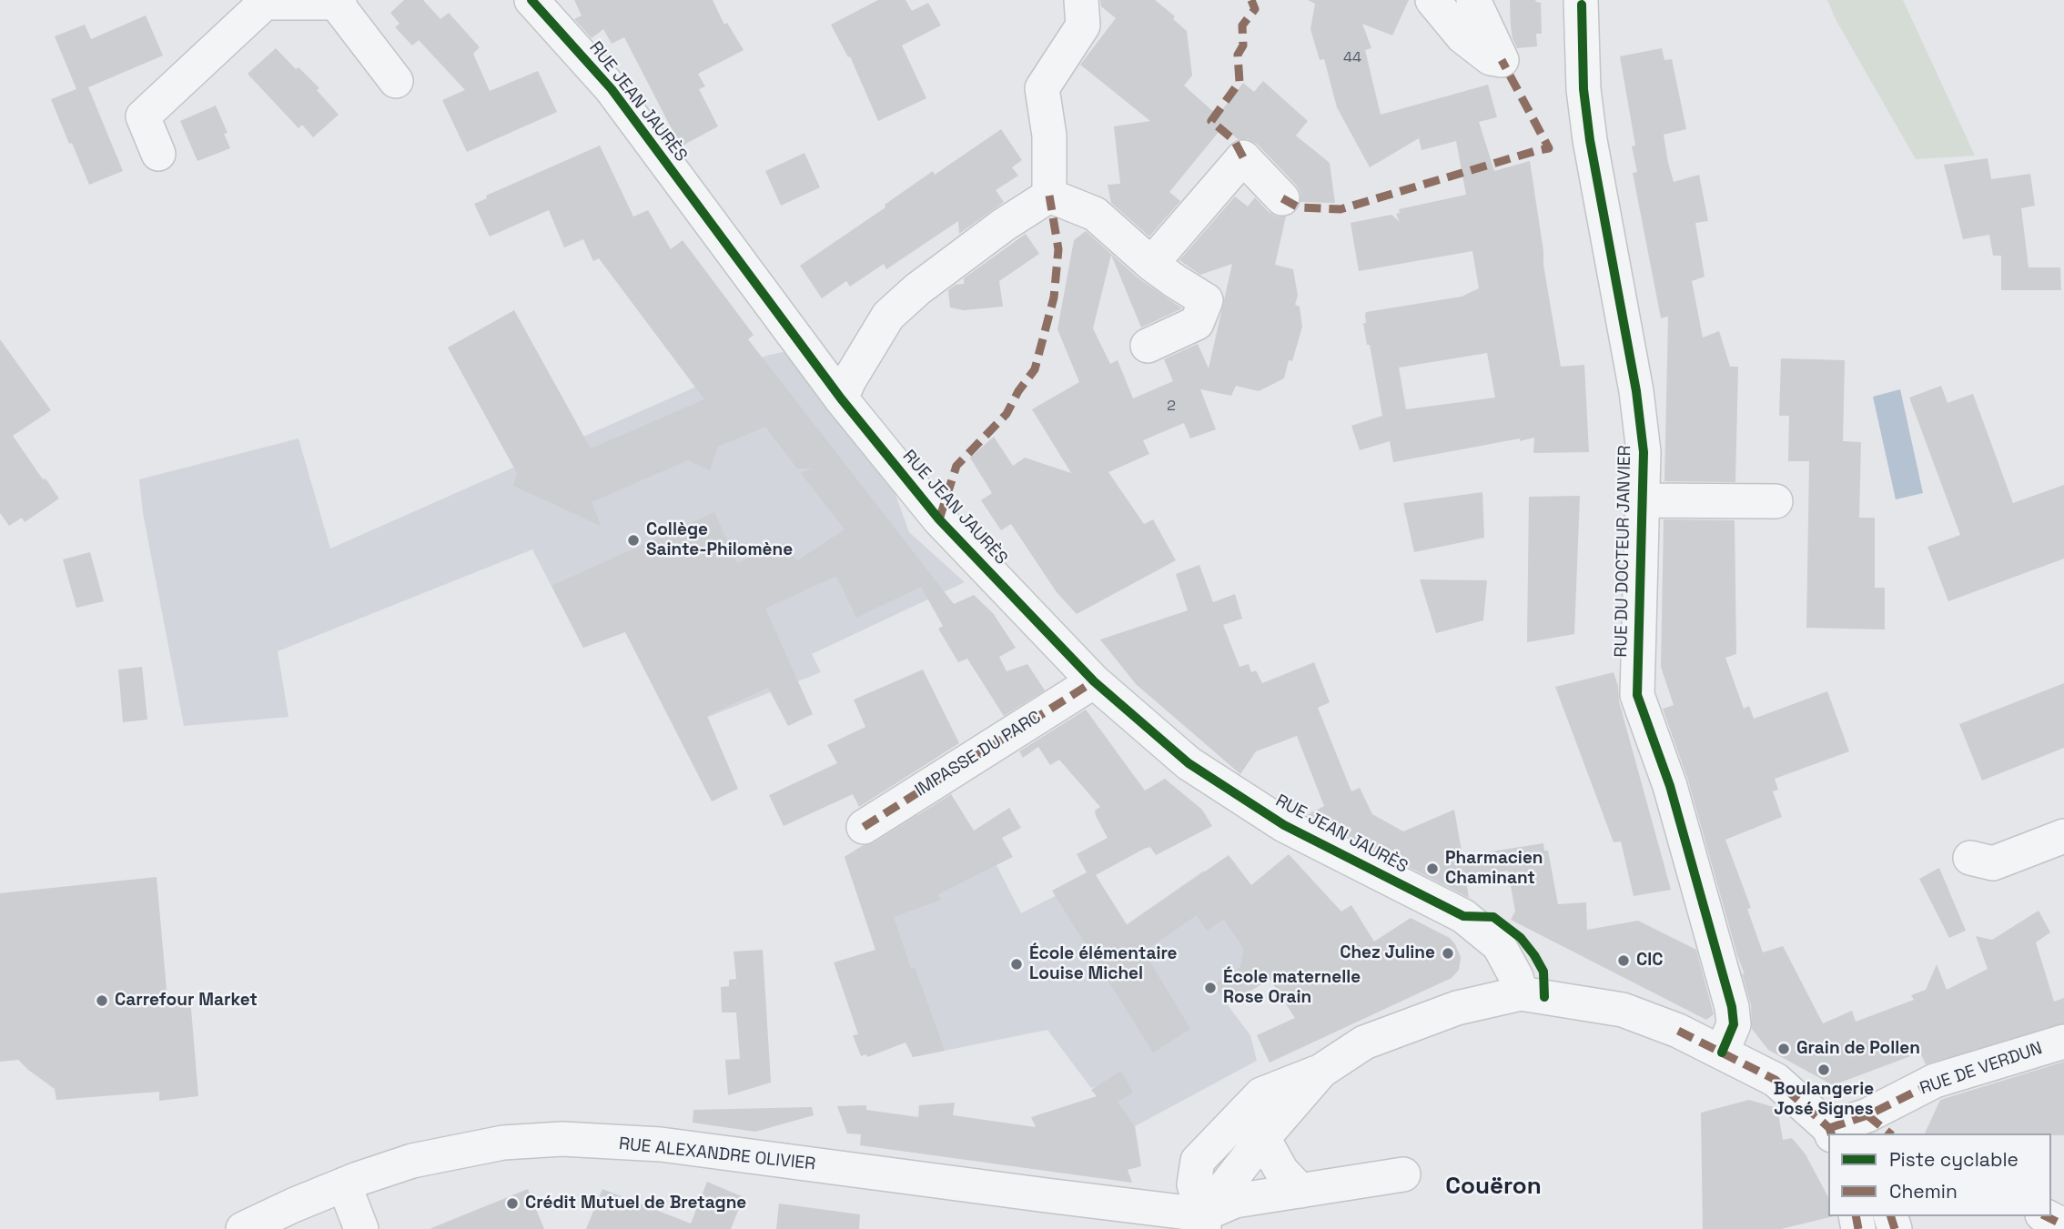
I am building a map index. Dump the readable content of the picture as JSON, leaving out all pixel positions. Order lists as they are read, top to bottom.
{
  "streets": {
    "street": [
      "RUE JEAN JAURÈS",
      "RUE DU DOCTEUR JANVIER",
      "IMPASSE DU PARC",
      "RUE DE VERDUN",
      "RUE ALEXANDRE OLIVIER"
    ]
  },
  "crossings": [
    ["RUE JEAN JAURÈS", "IMPASSE DU PARC"]
  ],
  "districts": ["Couëron"],
  "places": [
    "Collège Sainte-Philomène",
    "Pharmacien Chaminant",
    "Chez Juline",
    "CIC",
    "École élémentaire Louise Michel",
    "École maternelle Rose Orain",
    "Carrefour Market",
    "Grain de Pollen",
    "Boulangerie José Signes",
    "Crédit Mutuel de Bretagne"
  ],
  "house_numbers": ["44", "2"],
  "legend": ["Piste cyclable", "Chemin"]
}
